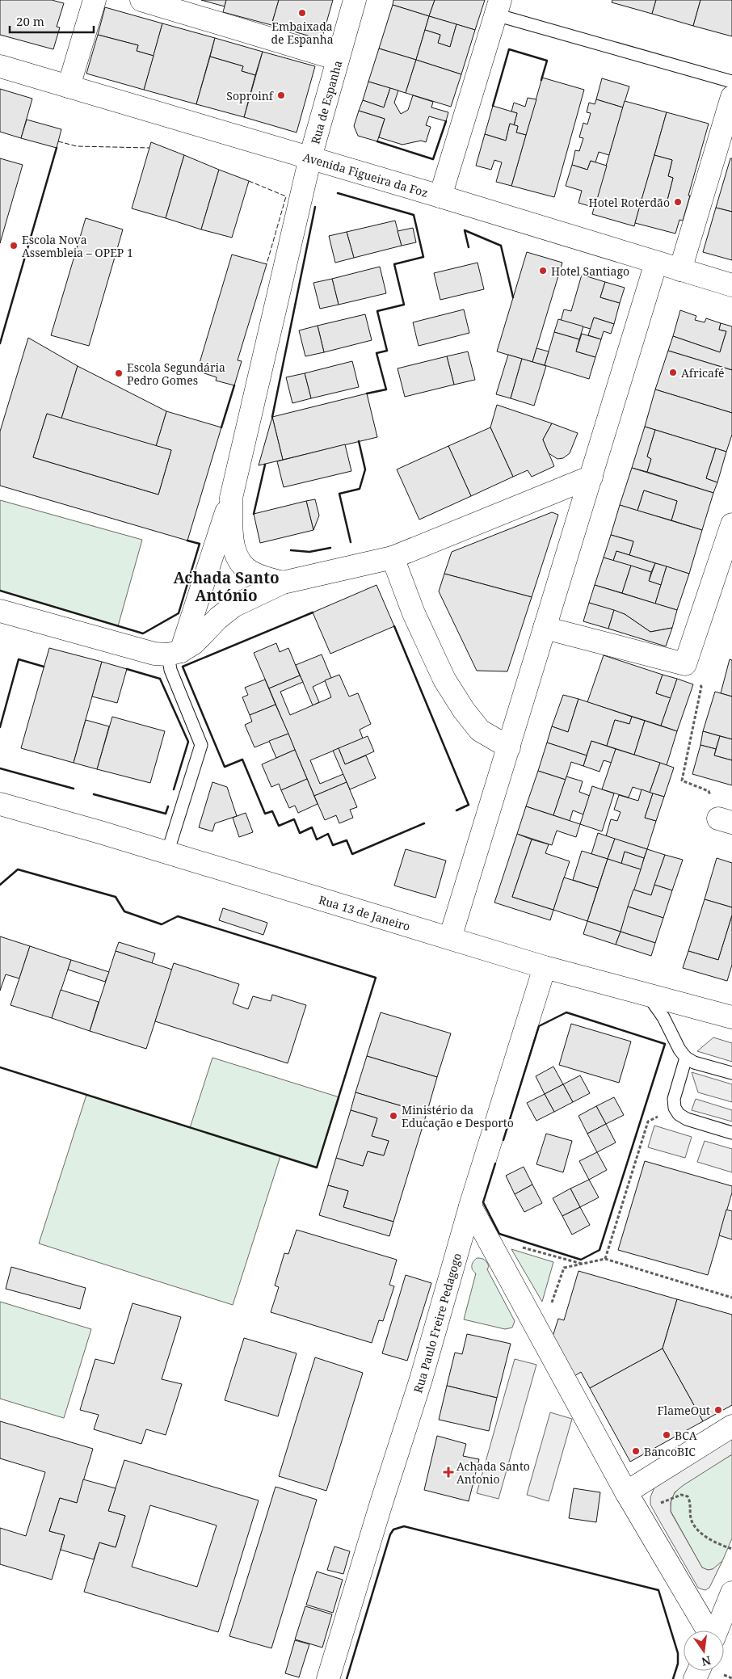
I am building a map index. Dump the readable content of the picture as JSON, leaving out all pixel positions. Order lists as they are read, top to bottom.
{
  "streets": {
    "street": [
      "Rua de Espanha",
      "Avenida Figueira da Foz",
      "Rua 13 de Janeiro",
      "Rua Paulo Freire Pedagogo"
    ]
  },
  "crossings": [
    ["Rua de Espanha", "Avenida Figueira da Foz"],
    ["Rua 13 de Janeiro", "Rua Paulo Freire Pedagogo"]
  ],
  "districts": ["Achada Santo António"],
  "places": {
    "other": [
      "Embaixada de Espanha",
      "Soproinf",
      "Hotel Roterdão",
      "Escola Nova Assembleia – OPEP 1",
      "Hotel Santiago",
      "Africafé",
      "Escola Segundária Pedro Gomes",
      "Ministério da Educação e Desporto",
      "FlameOut",
      "BCA",
      "BancoBIC"
    ],
    "health": ["Achada Santo Antonio"]
  },
  "scale_bar": "20 m",
  "north": "bottom"
}
